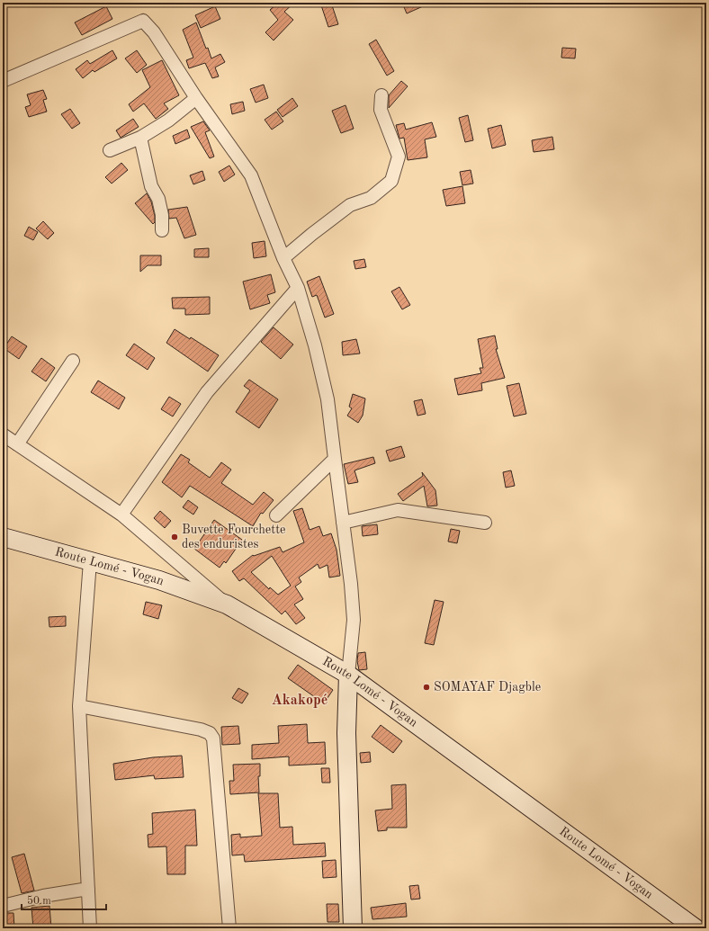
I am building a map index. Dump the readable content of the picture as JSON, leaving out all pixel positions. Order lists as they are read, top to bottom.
{
  "streets": {
    "main road": ["Route Lomé - Vogan"]
  },
  "districts": ["Akakopé"],
  "places": ["Buvette Fourchette des enduristes", "SOMAYAF Djagble"],
  "scale_bar": "50 m"
}
